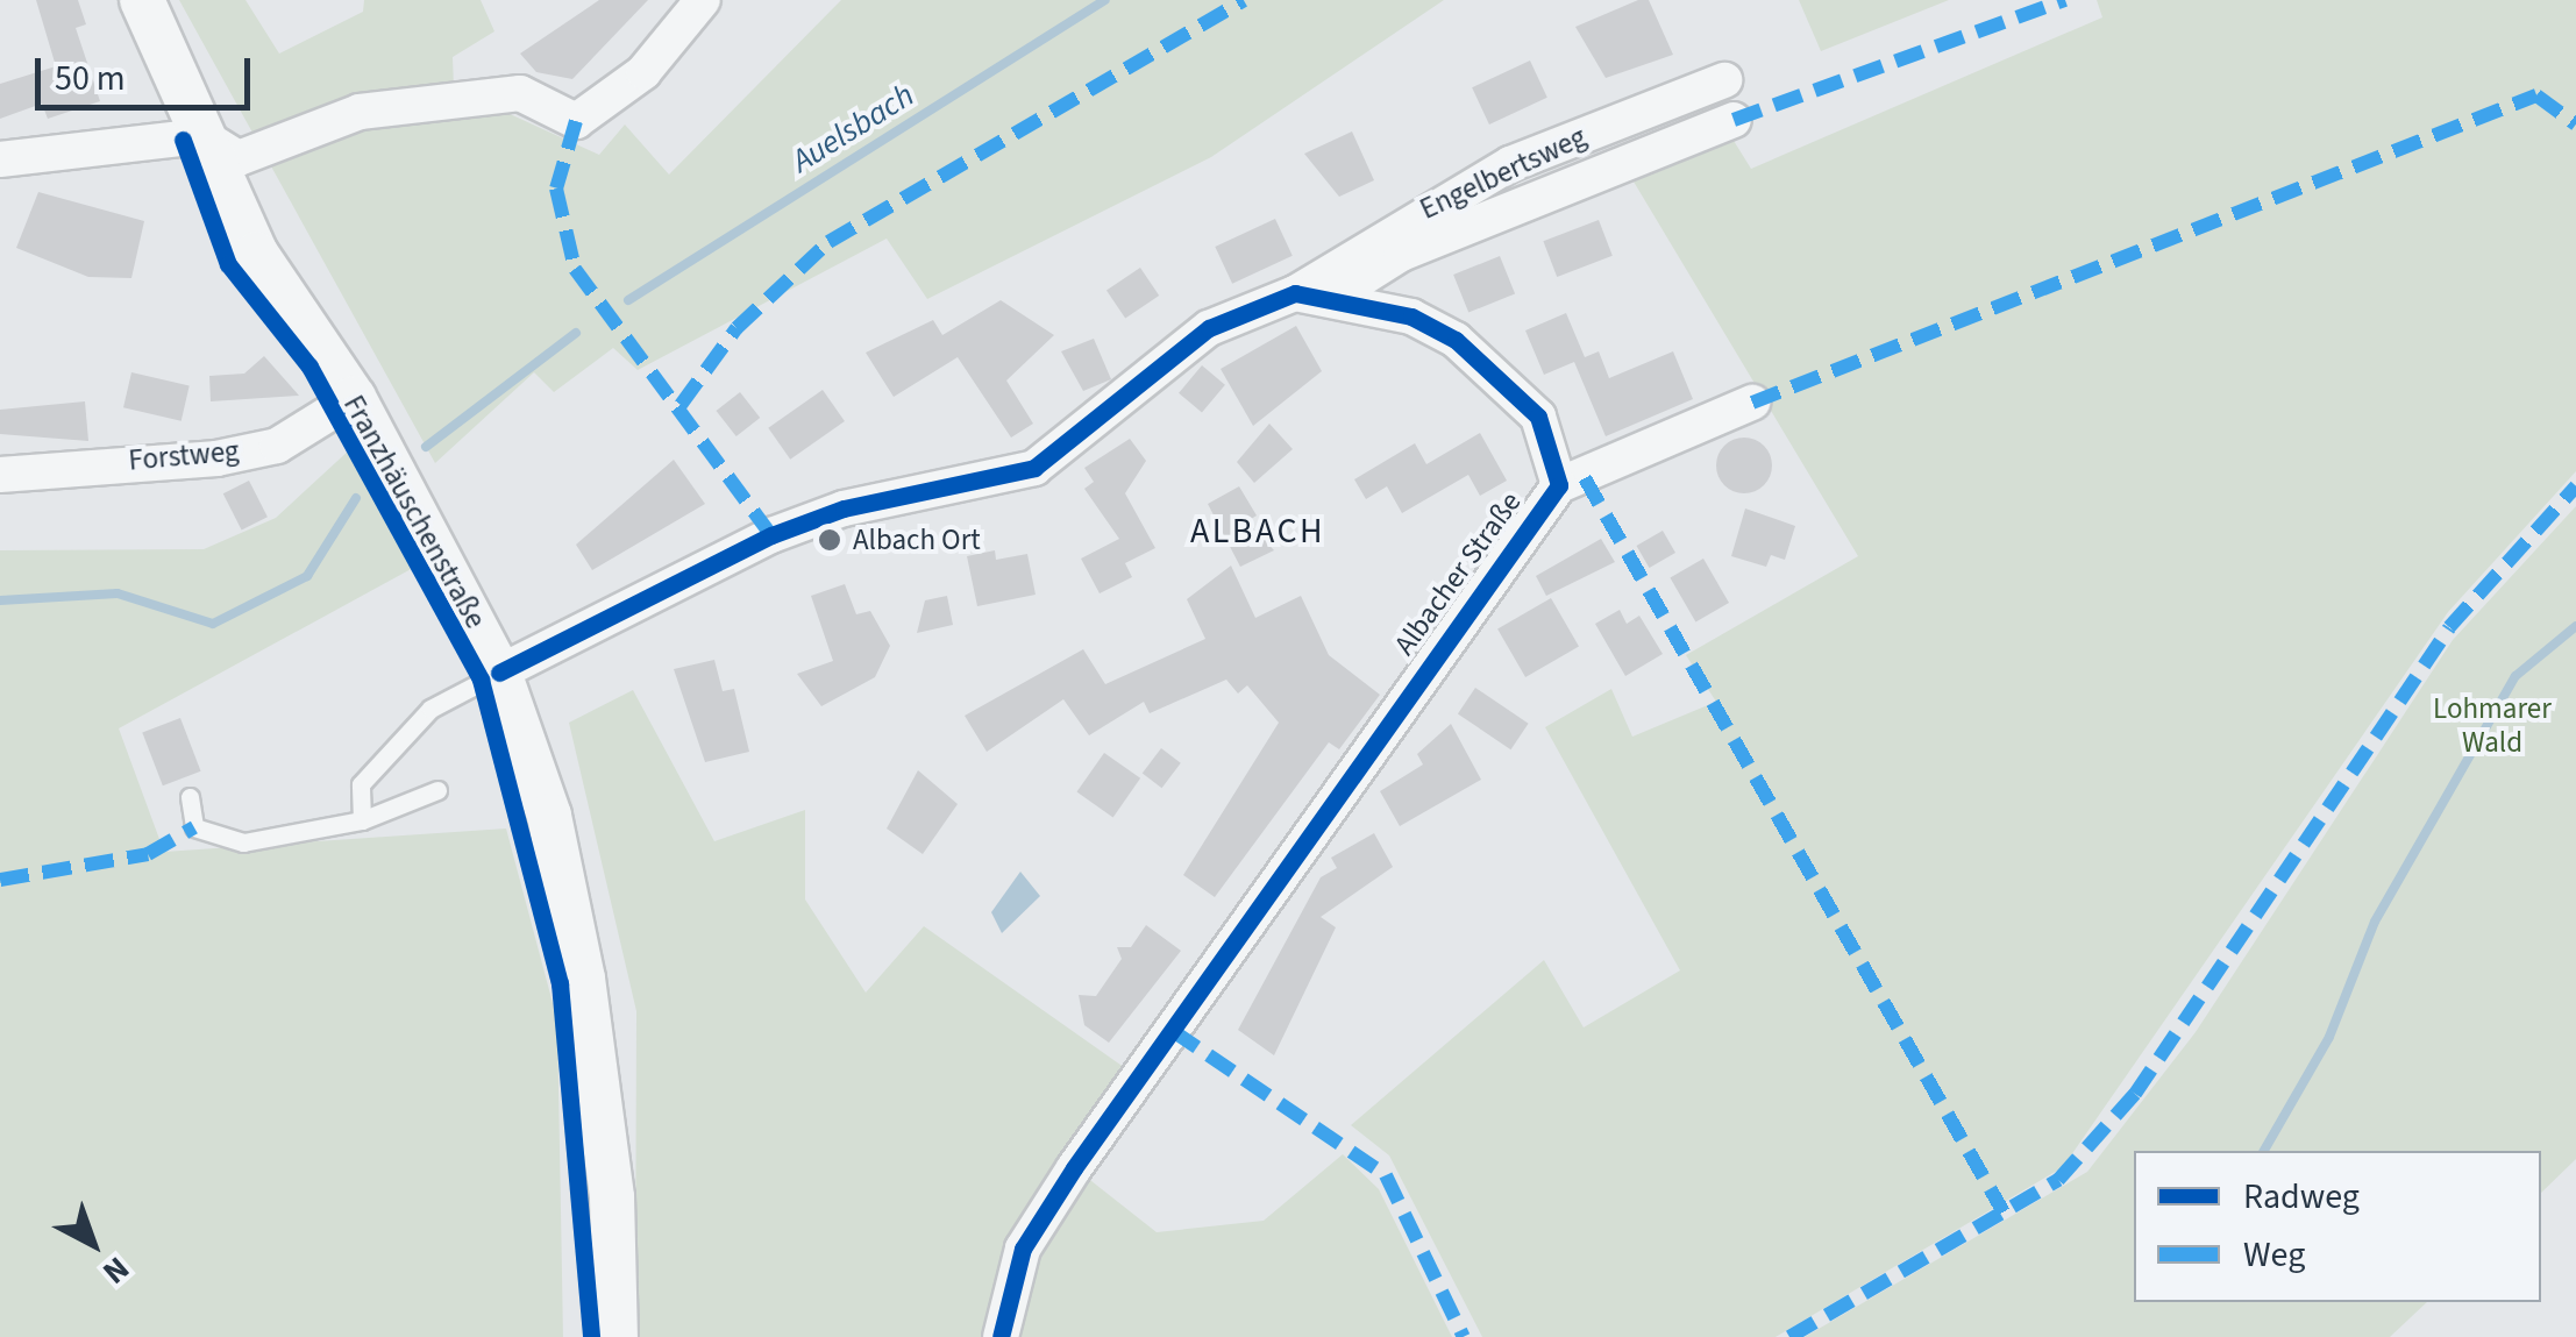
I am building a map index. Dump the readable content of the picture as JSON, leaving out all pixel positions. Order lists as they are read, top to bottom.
{
  "streets": {
    "street": [
      "Engelbertsweg",
      "Forstweg",
      "Franzhäuschenstraße",
      "Albacher Straße"
    ]
  },
  "crossings": [
    ["Engelbertsweg", "Albacher Straße"],
    ["Forstweg", "Franzhäuschenstraße"],
    ["Franzhäuschenstraße", "Albacher Straße"]
  ],
  "districts": ["ALBACH"],
  "water": ["Auelsbach"],
  "parks": ["Lohmarer Wald"],
  "places": ["Albach Ort"],
  "legend": ["Radweg", "Weg"],
  "scale_bar": "50 m",
  "north": "bottom right"
}
